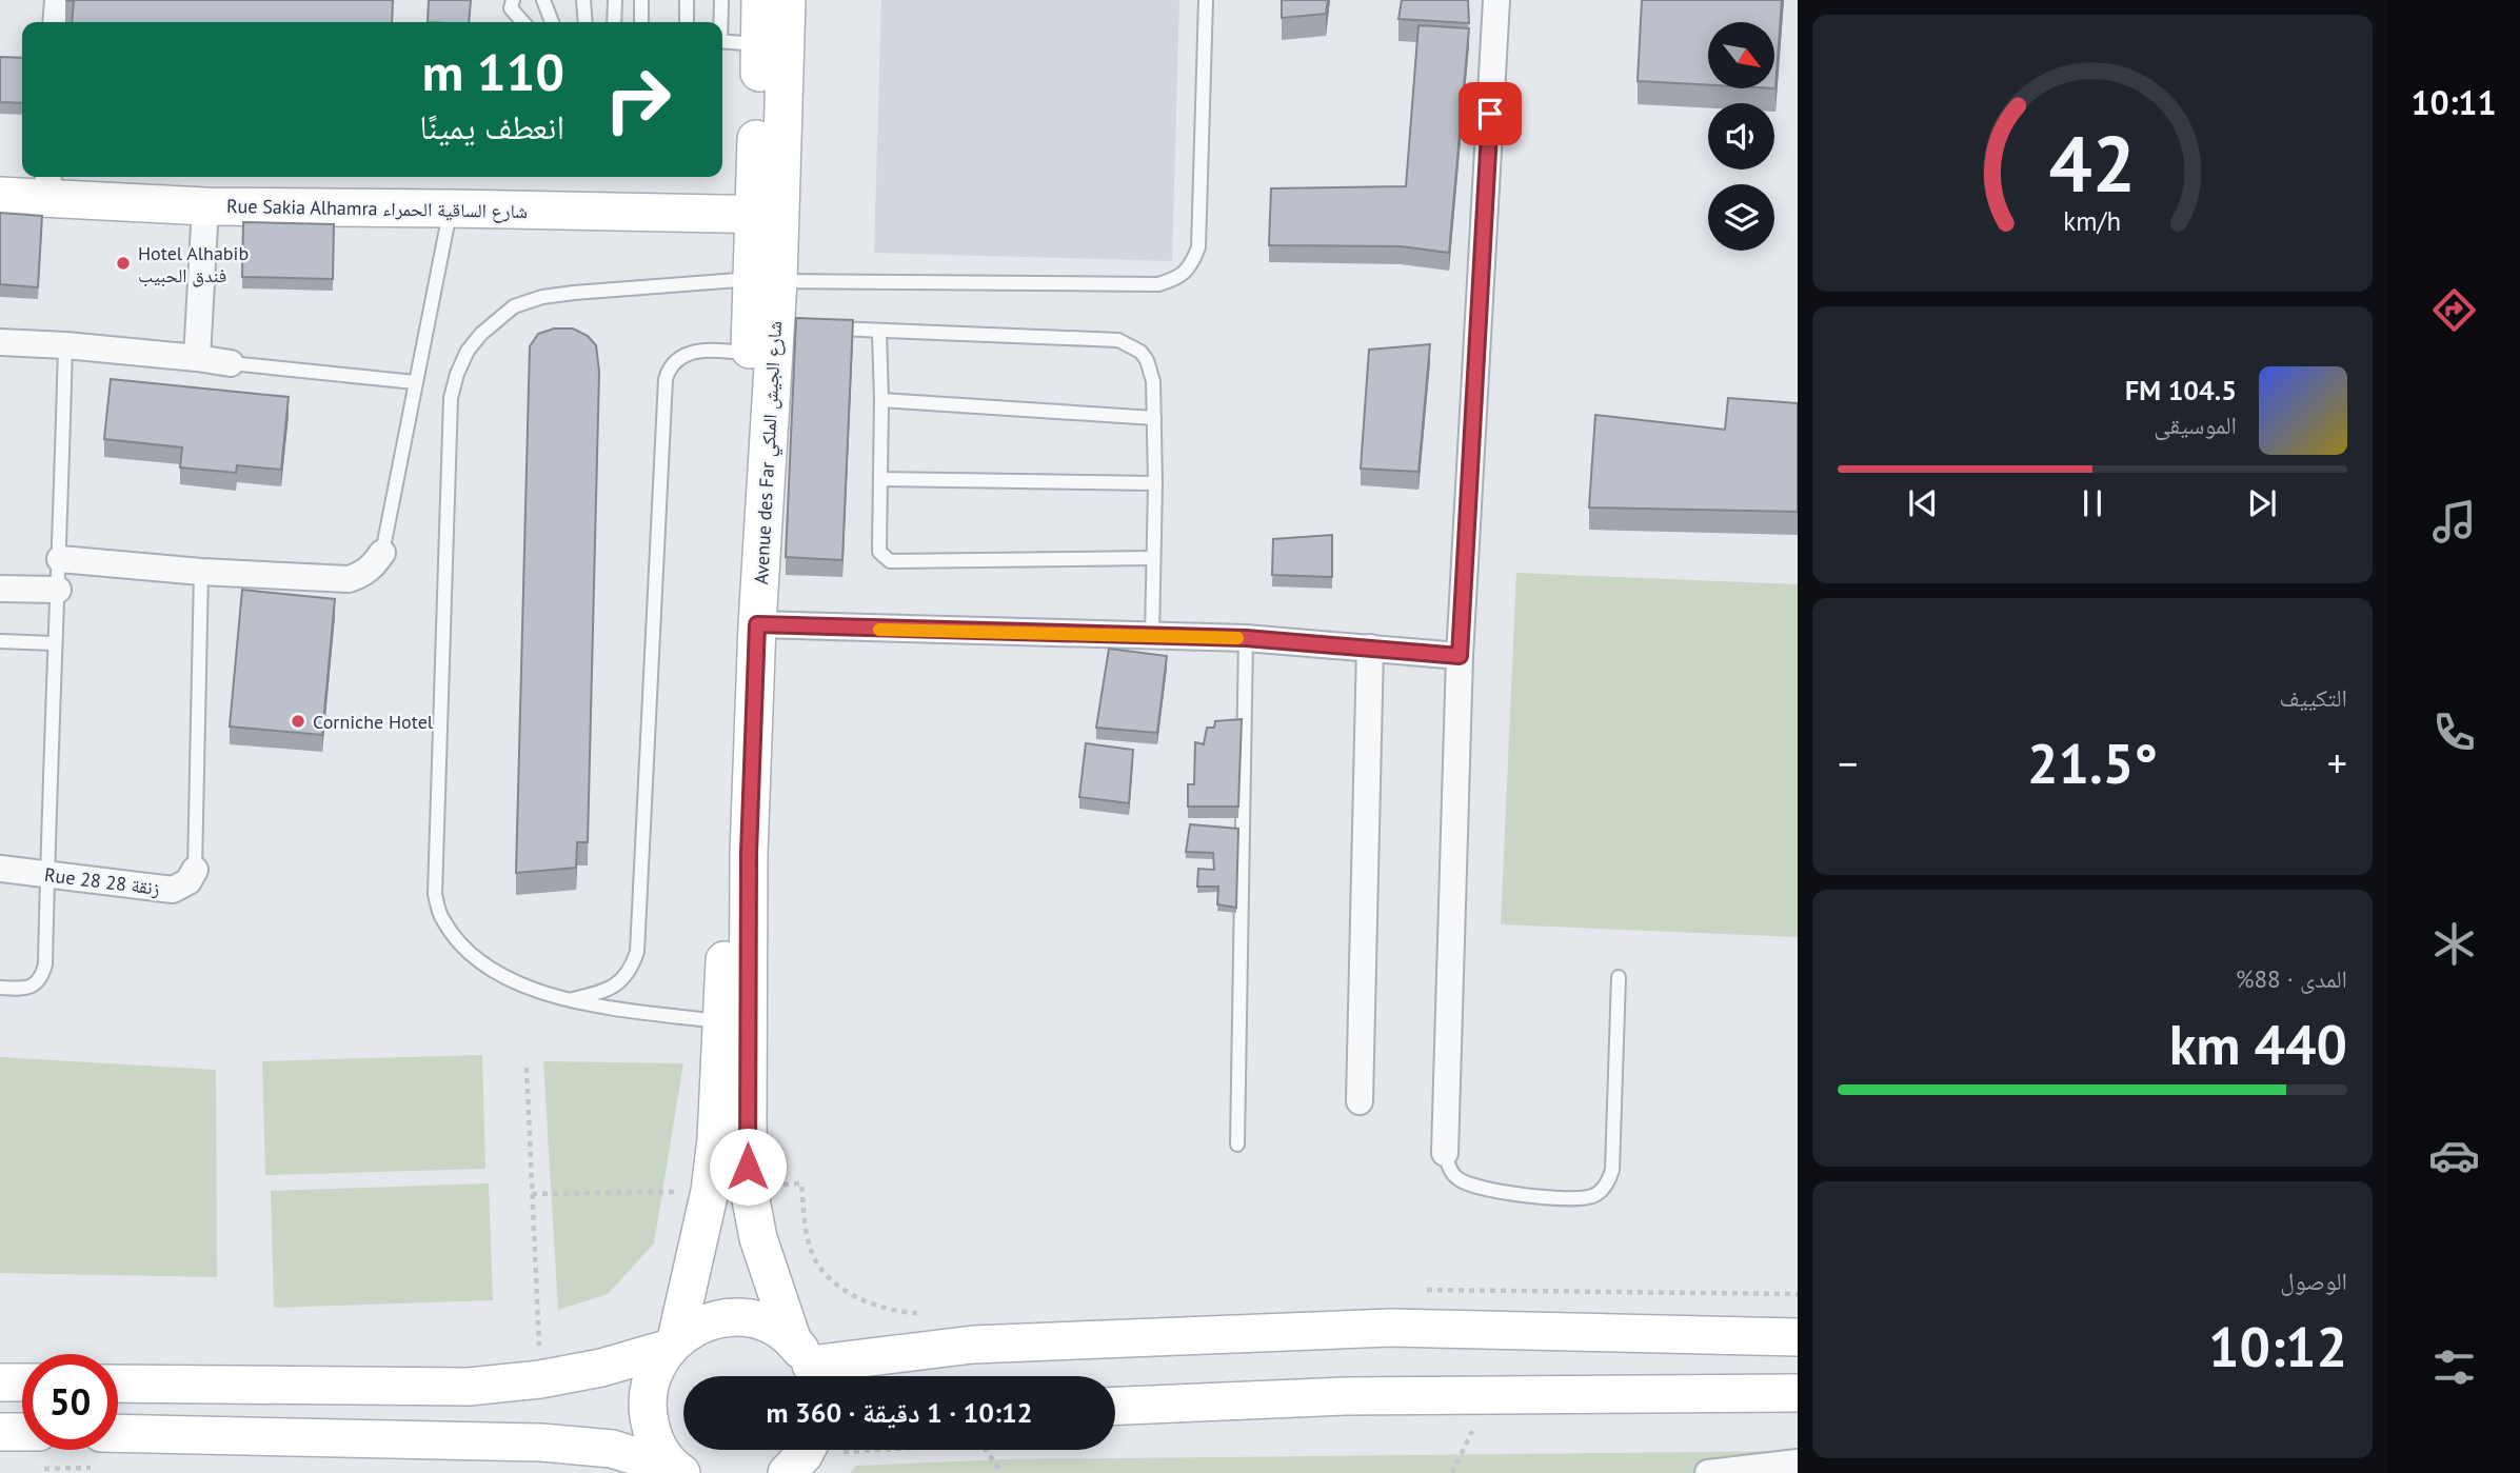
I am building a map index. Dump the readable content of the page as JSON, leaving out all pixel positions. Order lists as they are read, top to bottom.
{
  "streets": {
    "main road": ["Rue Sakia Alhamra شارع الساقية الحمراء", "Avenue des Far شارع الجيش الملكي"],
    "street": ["Rue 28 زنقة 28"]
  },
  "crossings": [
    ["Rue Sakia Alhamra شارع الساقية الحمراء", "Avenue des Far شارع الجيش الملكي"]
  ],
  "places": ["Hotel Alhabib فندق الحبيب", "Corniche Hotel"],
  "north": "bottom right",
  "page": {
    "tabs": "10:11",
    "turn": ["110 m", "انعطف يمينًا"],
    "song": ["104.5 FM", "الموسيقى"],
    "tile": [
      "التكييف",
      ["المدى · 88%", "440 km"],
      ["الوصول", "10:12"]
    ],
    "heat": ["−", "21.5°", "+"],
    "limit": "50",
    "trip": "10:12 · 1 دقيقة · 360 m",
    "gauge": ["42", "km/h"]
  }
}
